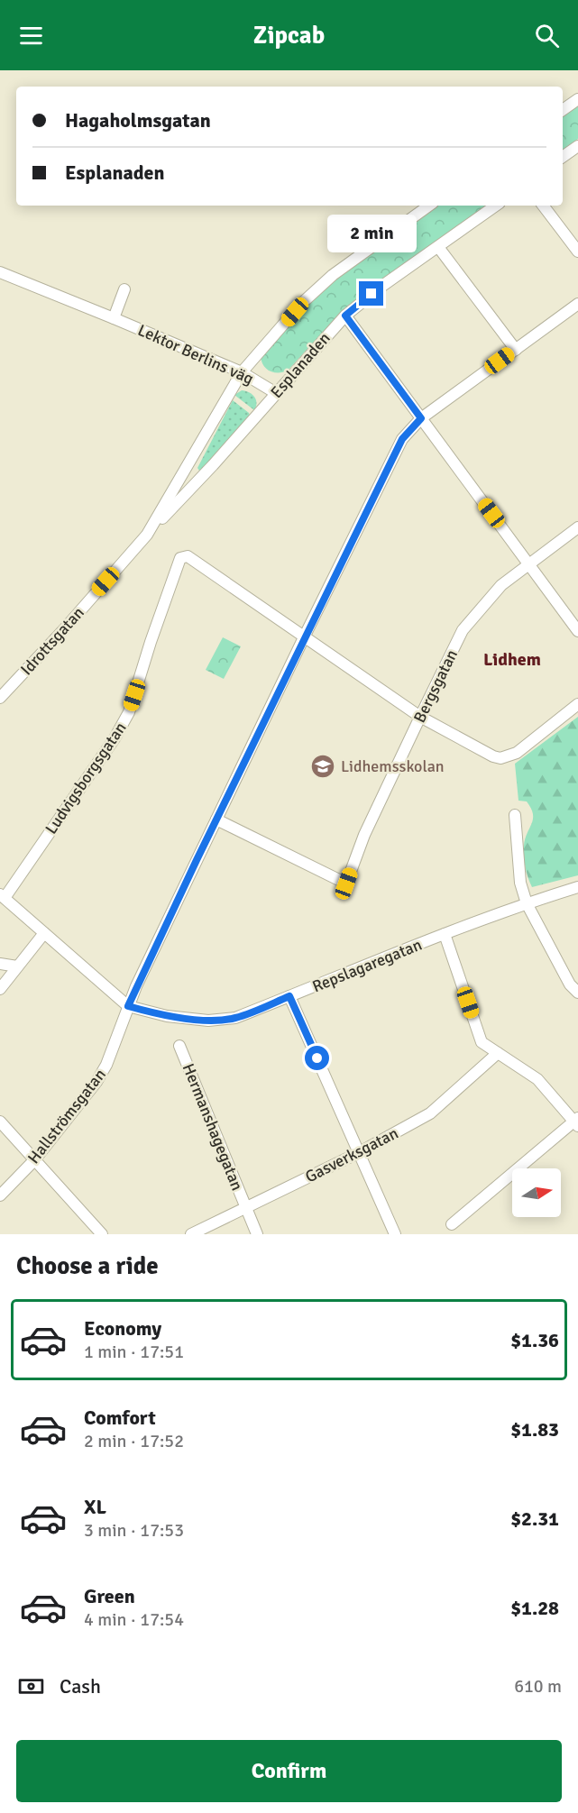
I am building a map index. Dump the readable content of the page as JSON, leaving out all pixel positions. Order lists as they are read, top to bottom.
{
  "streets": {
    "street": [
      "Lektor Berlins väg",
      "Esplanaden",
      "Idrottsgatan",
      "Bergsgatan",
      "Ludvigsborgsgatan",
      "Repslagaregatan",
      "Hallströmsgatan",
      "Hermanshagegatan",
      "Gasverksgatan"
    ]
  },
  "crossings": [
    ["Lektor Berlins väg", "Esplanaden"],
    ["Esplanaden", "Idrottsgatan"],
    ["Bergsgatan", "Hallströmsgatan"],
    ["Ludvigsborgsgatan", "Repslagaregatan"],
    ["Ludvigsborgsgatan", "Hallströmsgatan"],
    ["Repslagaregatan", "Hallströmsgatan"],
    ["Hermanshagegatan", "Gasverksgatan"]
  ],
  "districts": ["Lidhem"],
  "places": {
    "school or university": ["Lidhemsskolan"]
  },
  "north": "right",
  "page": {
    "header": "Zipcab",
    "banner": ["Hagaholmsgatan", "Esplanaden"],
    "bubble": "2 min",
    "heading": "Choose a ride",
    "list": [
      {
        "name": "Economy",
        "note": "1 min · 17:51",
        "value": "$1.36"
      },
      {
        "name": "Comfort",
        "note": "2 min · 17:52",
        "value": "$1.83"
      },
      {
        "name": "XL",
        "note": "3 min · 17:53",
        "value": "$2.31"
      },
      {
        "name": "Green",
        "note": "4 min · 17:54",
        "value": "$1.28"
      }
    ],
    "pay": ["Cash", "610 m"],
    "buttons": "Confirm"
  }
}
